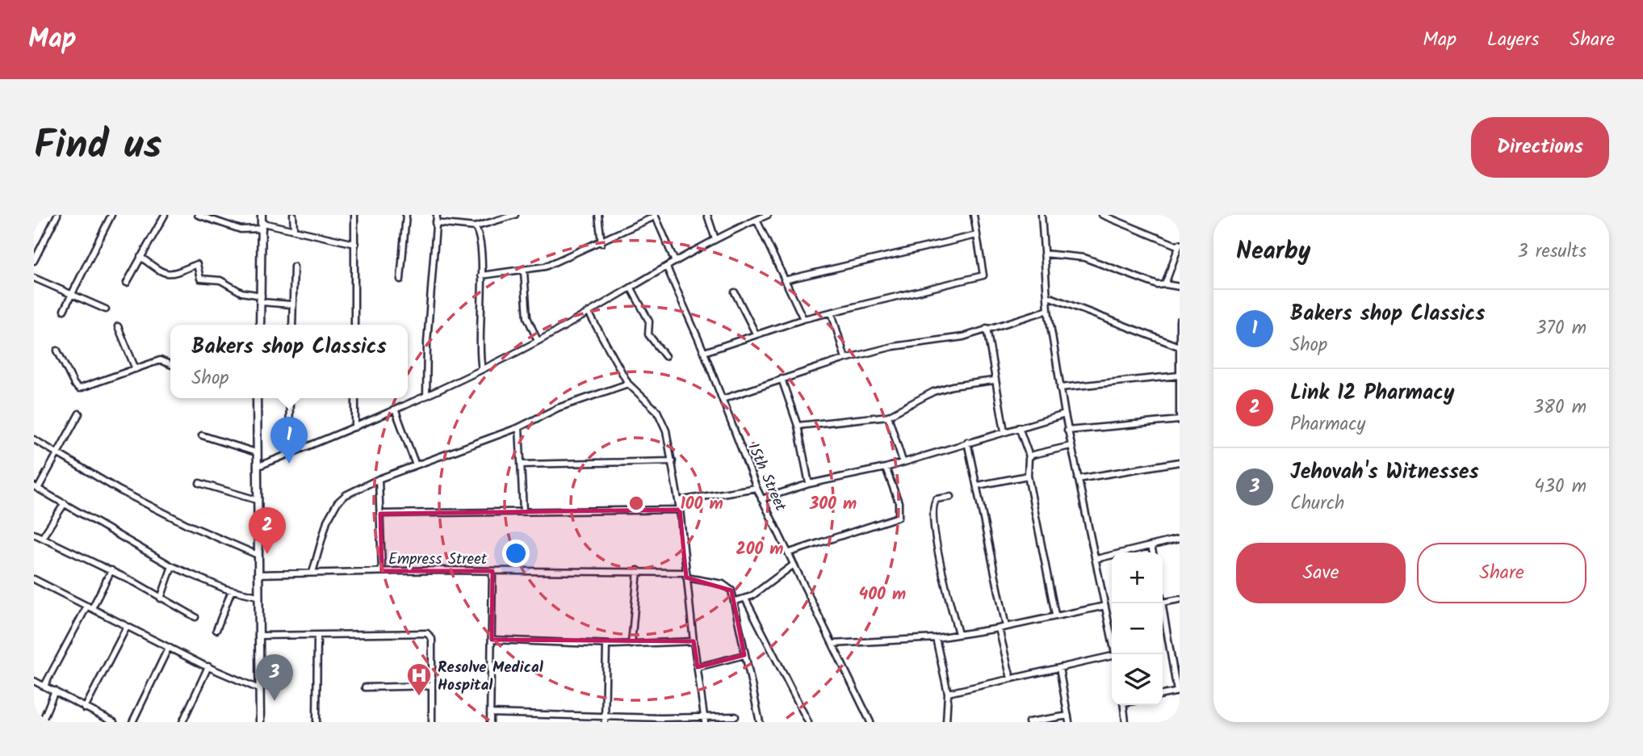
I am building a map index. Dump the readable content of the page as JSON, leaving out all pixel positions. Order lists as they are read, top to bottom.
{
  "streets": {
    "street": ["15th Street", "Empress Street"]
  },
  "places": {
    "hospital": ["Resolve Medical Hospital"]
  },
  "page": {
    "header": "Map",
    "nav": ["Map", "Layers", "Share"],
    "title": "Find us",
    "buttons": [
      "Directions",
      ["Save", "Share"]
    ],
    "heading": ["Nearby", "3 results"],
    "list": [
      {
        "mark": "1",
        "name": "Bakers shop Classics",
        "note": "Shop",
        "value": "370 m"
      },
      {
        "mark": "2",
        "name": "Link 12 Pharmacy",
        "note": "Pharmacy",
        "value": "380 m"
      },
      {
        "mark": "3",
        "name": "Jehovah's Witnesses",
        "note": "Church",
        "value": "430 m"
      }
    ],
    "popup": ["Bakers shop Classics", "Shop"],
    "pins": ["1", "2", "3"],
    "map_buttons": ["+", "−"]
  },
  "rings": [
    "100 m",
    "300 m",
    "200 m",
    "400 m"
  ]
}
